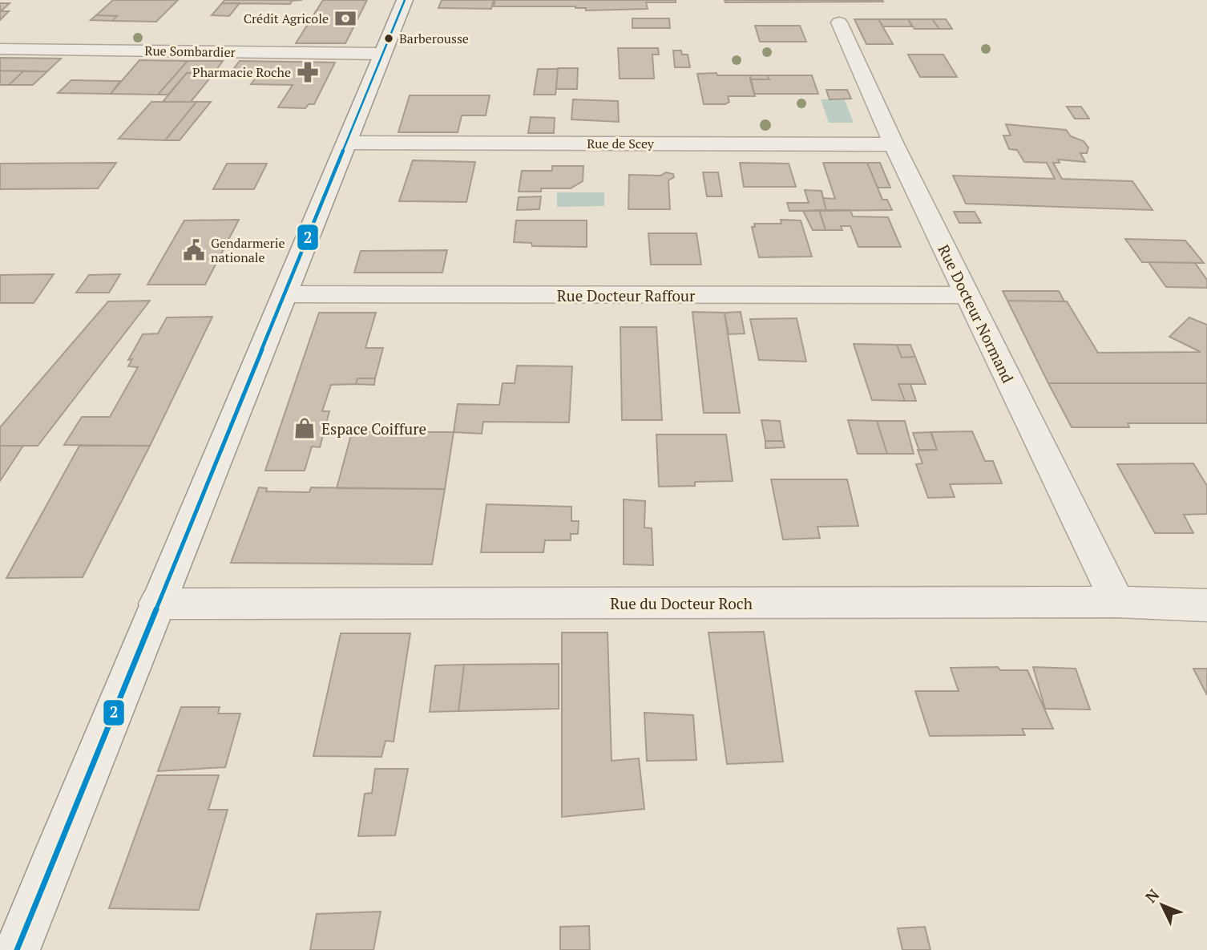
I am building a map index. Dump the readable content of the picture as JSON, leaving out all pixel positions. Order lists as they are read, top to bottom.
{
  "streets": {
    "street": [
      "Rue Sombardier",
      "Rue de Scey",
      "Rue Docteur Raffour",
      "Rue Docteur Normand",
      "Rue du Docteur Roch"
    ]
  },
  "crossings": [
    ["Rue de Scey", "Rue Docteur Normand"],
    ["Rue Docteur Raffour", "Rue Docteur Normand"],
    ["Rue Docteur Normand", "Rue du Docteur Roch"]
  ],
  "places": {
    "bank": ["Crédit Agricole"],
    "other": ["Barberousse"],
    "pharmacy": ["Pharmacie Roche"],
    "public building": ["Gendarmerie nationale"],
    "shop": ["Espace Coiffure"]
  },
  "lines": ["transit line 2"],
  "north": "top left"
}
